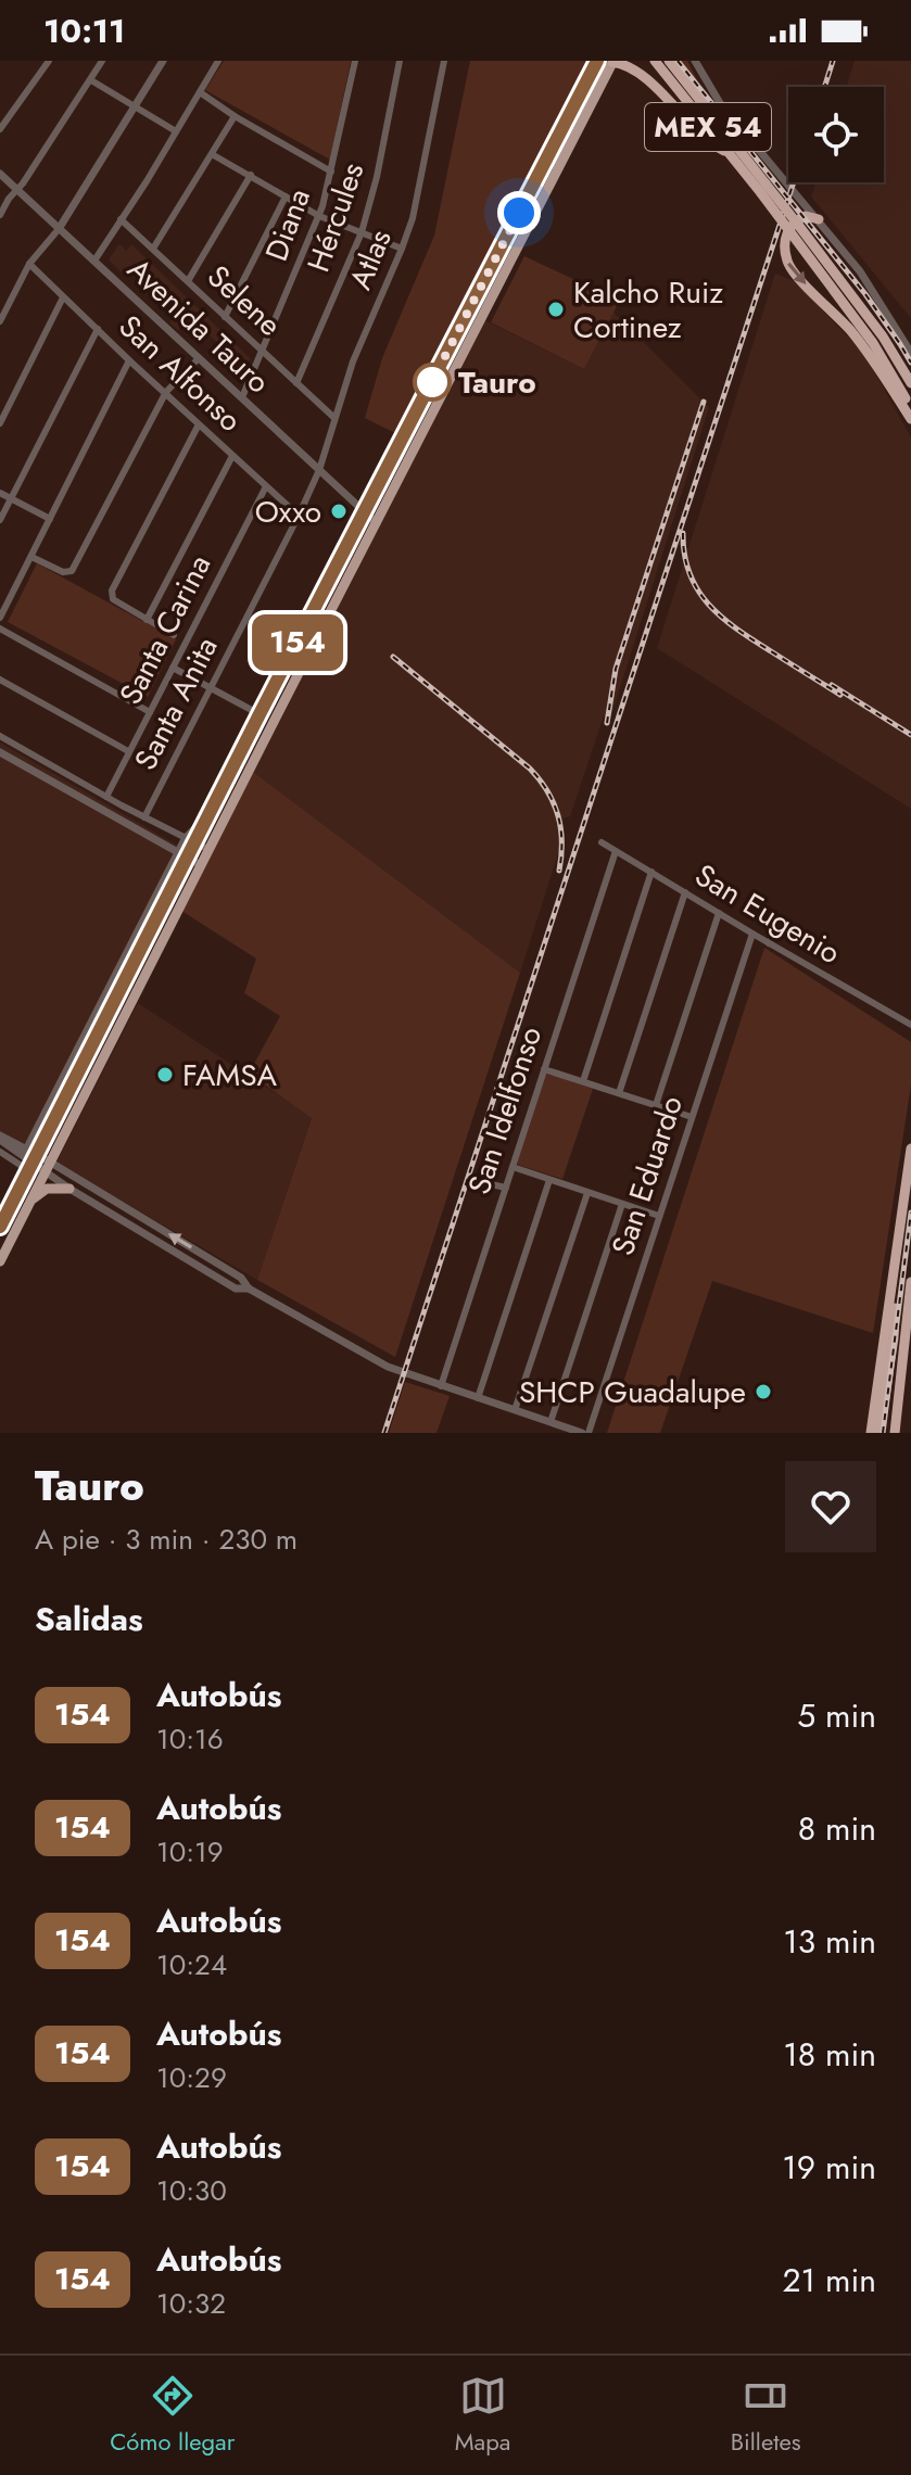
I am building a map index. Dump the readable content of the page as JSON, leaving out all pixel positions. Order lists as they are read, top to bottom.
{
  "streets": {
    "highway": ["MEX 54"],
    "street": [
      "Hércules",
      "Diana",
      "Atlas",
      "Selene",
      "Avenida Tauro",
      "San Alfonso",
      "Santa Carina",
      "Santa Anita",
      "San Eugenio",
      "San Idelfonso",
      "San Eduardo"
    ]
  },
  "crossings": [
    ["Hércules", "Selene"],
    ["Diana", "Selene"],
    ["Diana", "Avenida Tauro"],
    ["Atlas", "Selene"],
    ["Atlas", "Avenida Tauro"],
    ["Atlas", "Santa Anita"],
    ["Avenida Tauro", "Santa Anita"],
    ["San Alfonso", "Santa Carina"],
    ["San Alfonso", "Santa Anita"],
    ["San Eugenio", "San Idelfonso"],
    ["San Eugenio", "San Eduardo"]
  ],
  "places": [
    "Kalcho Ruiz Cortinez",
    "Tauro",
    "Oxxo",
    "FAMSA",
    "SHCP Guadalupe"
  ],
  "lines": ["bus line 154"],
  "page": {
    "status": "10:11",
    "on_map": "154",
    "heading": [
      ["Tauro", "A pie · 3 min · 230 m"],
      "Salidas"
    ],
    "list": [
      {
        "mark": "154",
        "name": "Autobús",
        "note": "10:16",
        "value": "5 min"
      },
      {
        "mark": "154",
        "name": "Autobús",
        "note": "10:19",
        "value": "8 min"
      },
      {
        "mark": "154",
        "name": "Autobús",
        "note": "10:24",
        "value": "13 min"
      },
      {
        "mark": "154",
        "name": "Autobús",
        "note": "10:29",
        "value": "18 min"
      },
      {
        "mark": "154",
        "name": "Autobús",
        "note": "10:30",
        "value": "19 min"
      },
      {
        "mark": "154",
        "name": "Autobús",
        "note": "10:32",
        "value": "21 min"
      }
    ],
    "tabs": ["Cómo llegar", "Mapa", "Billetes"]
  }
}
